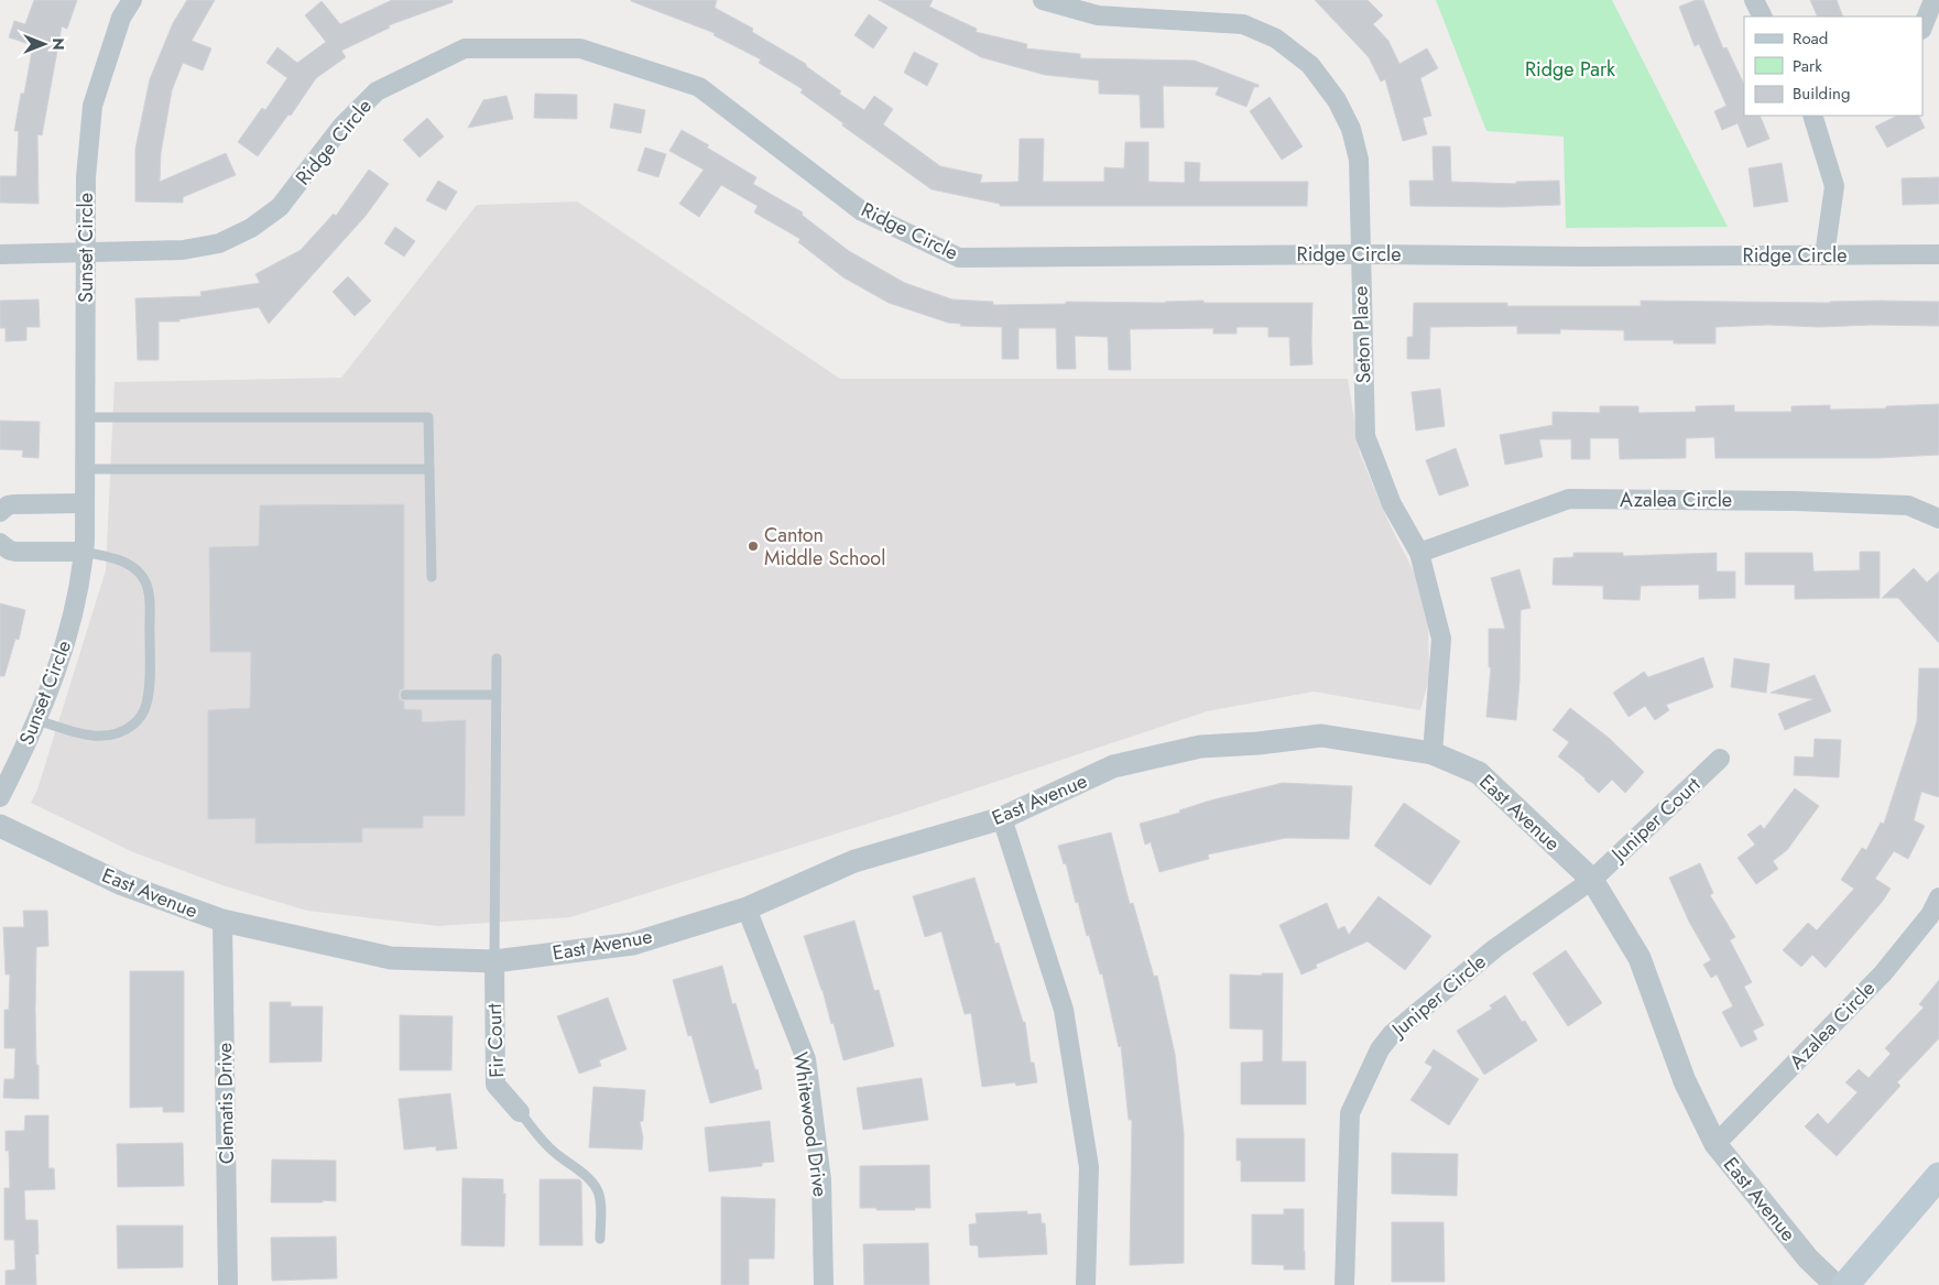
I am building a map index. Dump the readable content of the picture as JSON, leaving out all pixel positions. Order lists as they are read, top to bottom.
{
  "streets": {
    "street": [
      "Ridge Circle",
      "Sunset Circle",
      "Seton Place",
      "Azalea Circle",
      "East Avenue",
      "Juniper Court",
      "Juniper Circle",
      "Fir Court",
      "Clematis Drive",
      "Whitewood Drive"
    ]
  },
  "crossings": [
    ["Ridge Circle", "Sunset Circle"],
    ["Ridge Circle", "Seton Place"],
    ["Seton Place", "Azalea Circle"],
    ["Seton Place", "East Avenue"],
    ["Azalea Circle", "East Avenue"],
    ["East Avenue", "Juniper Court"],
    ["East Avenue", "Juniper Circle"],
    ["East Avenue", "Fir Court"],
    ["East Avenue", "Clematis Drive"],
    ["East Avenue", "Whitewood Drive"],
    ["Juniper Court", "Juniper Circle"]
  ],
  "parks": ["Ridge Park"],
  "places": ["Canton Middle School"],
  "legend": ["Road", "Park", "Building"],
  "north": "right"
}
